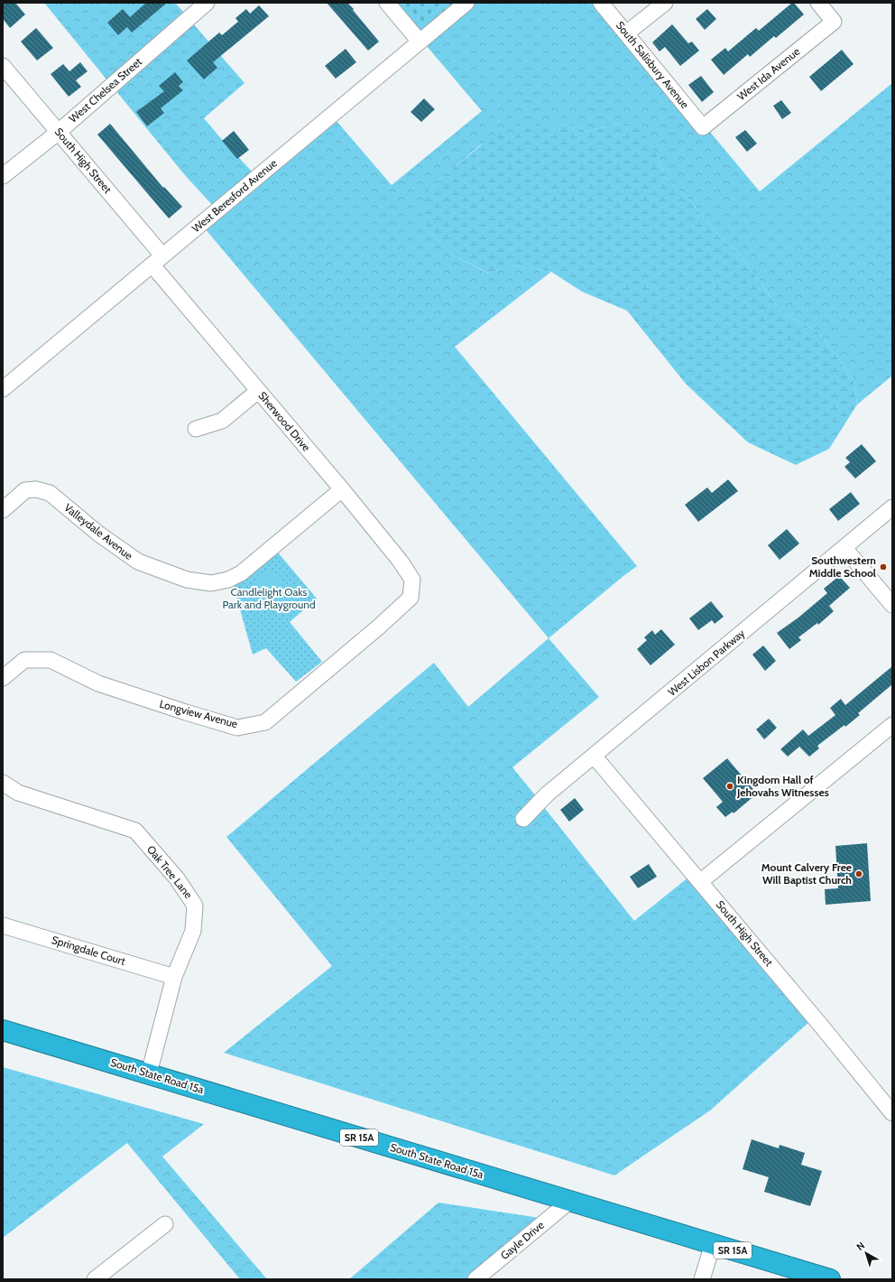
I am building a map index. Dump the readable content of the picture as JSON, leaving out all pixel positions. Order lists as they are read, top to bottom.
{
  "streets": {
    "highway": ["South State Road 15a", "SR 15A"],
    "street": [
      "South Salisbury Avenue",
      "West Ida Avenue",
      "West Chelsea Street",
      "South High Street",
      "West Beresford Avenue",
      "Sherwood Drive",
      "Valleydale Avenue",
      "West Lisbon Parkway",
      "Longview Avenue",
      "Oak Tree Lane",
      "Springdale Court",
      "Gayle Drive"
    ]
  },
  "crossings": [
    ["South Salisbury Avenue", "West Ida Avenue"],
    ["West Chelsea Street", "South High Street"],
    ["South High Street", "West Beresford Avenue"],
    ["South High Street", "Sherwood Drive"],
    ["South High Street", "West Lisbon Parkway"],
    ["West Beresford Avenue", "Sherwood Drive"],
    ["Sherwood Drive", "Valleydale Avenue"],
    ["Sherwood Drive", "Longview Avenue"],
    ["Oak Tree Lane", "Springdale Court"],
    ["Oak Tree Lane", "South State Road 15a"],
    ["South State Road 15a", "Gayle Drive"]
  ],
  "parks": ["Candlelight Oaks Park and Playground"],
  "places": ["Southwestern Middle School", "Kingdom Hall of Jehovahs Witnesses", "Mount Calvery Free Will Baptist Church"],
  "north": "top left"
}
